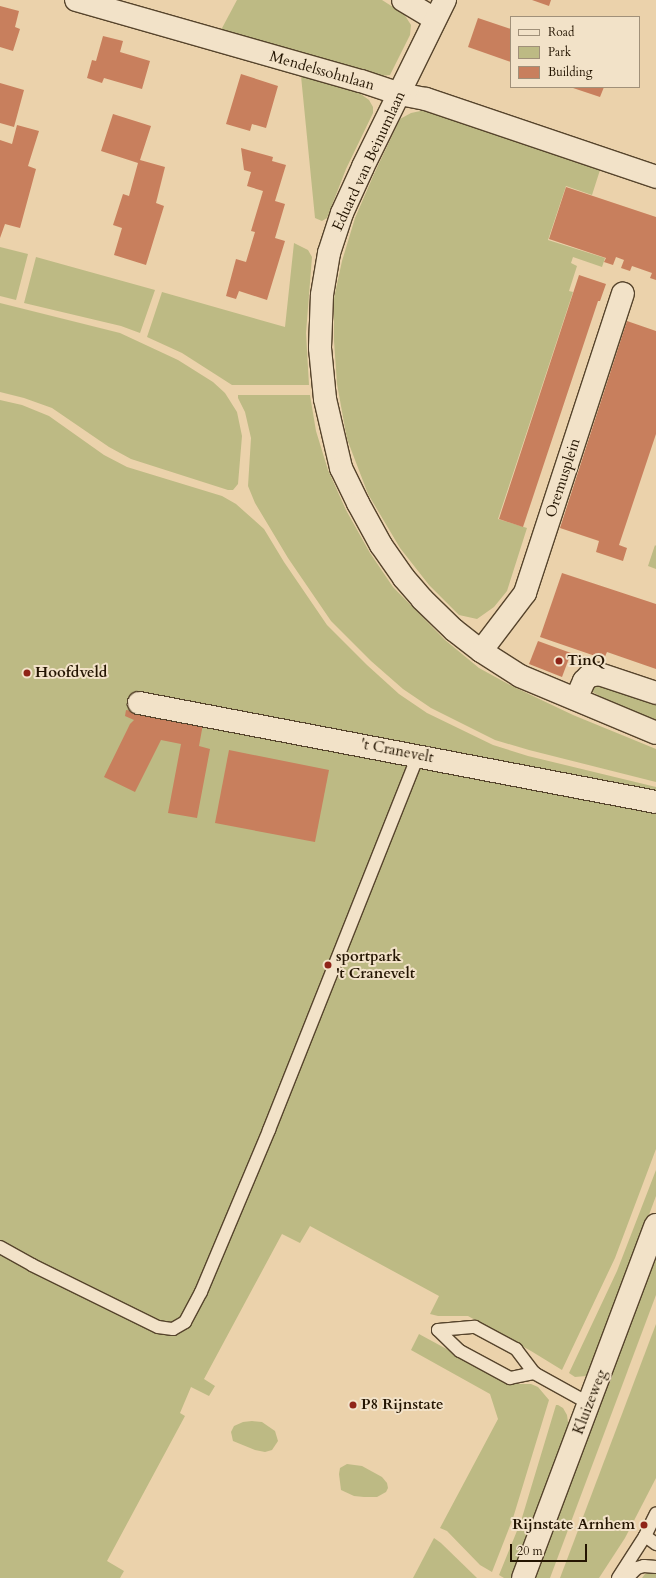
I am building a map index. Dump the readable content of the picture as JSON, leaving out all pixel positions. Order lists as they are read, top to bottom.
{
  "streets": {
    "street": [
      "Mendelssohnlaan",
      "Eduard van Beinumlaan",
      "Oremusplein",
      "'t Cranevelt",
      "Kluizeweg"
    ]
  },
  "crossings": [
    ["Mendelssohnlaan", "Eduard van Beinumlaan"],
    ["Eduard van Beinumlaan", "Oremusplein"]
  ],
  "places": [
    "TinQ",
    "Hoofdveld",
    "sportpark 't Cranevelt",
    "P8 Rijnstate",
    "Rijnstate Arnhem"
  ],
  "legend": ["Road", "Park", "Building"],
  "scale_bar": "20 m"
}
